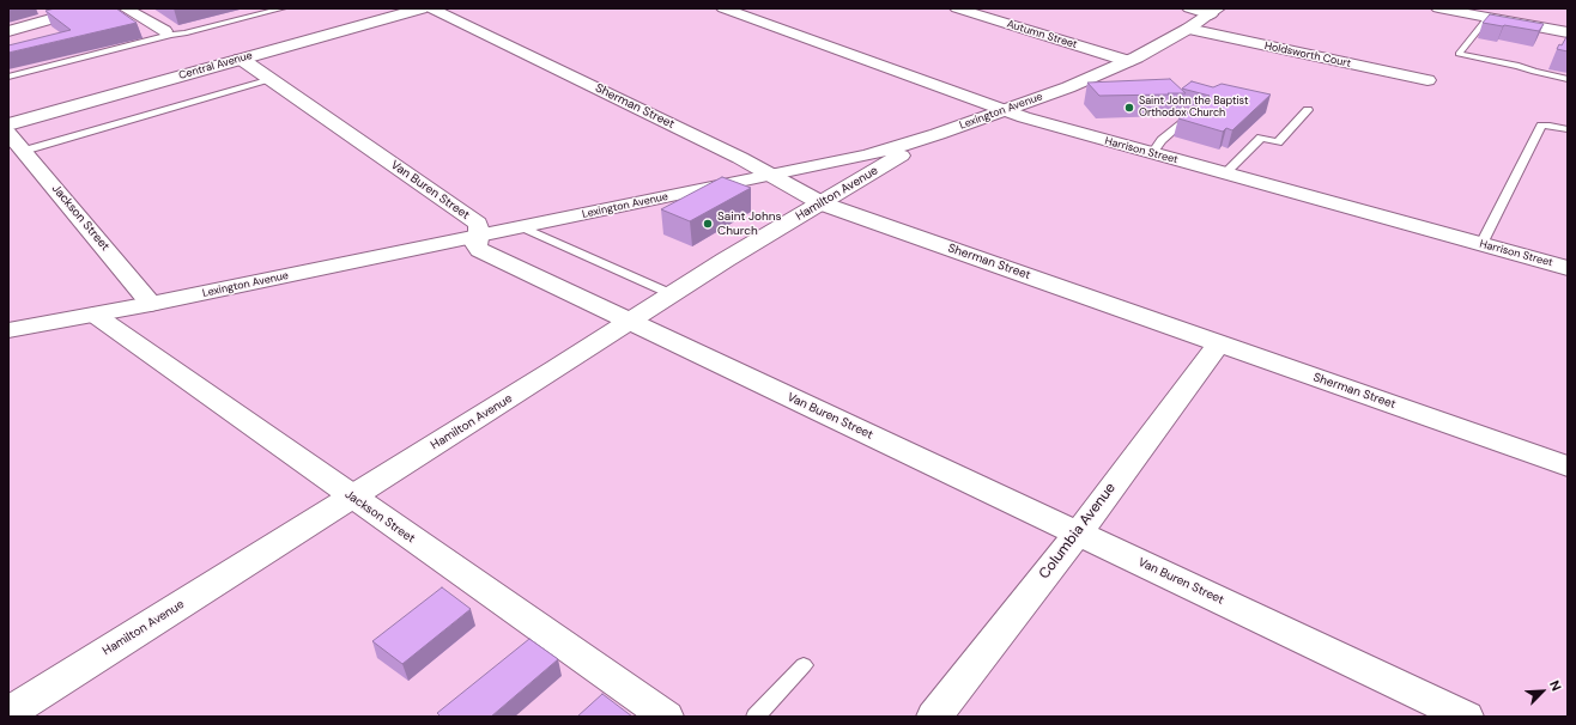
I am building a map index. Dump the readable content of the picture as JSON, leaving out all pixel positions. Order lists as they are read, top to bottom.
{
  "streets": {
    "main road": ["Central Avenue", "Lexington Avenue", "Hamilton Avenue"],
    "street": [
      "Autumn Street",
      "Holdsworth Court",
      "Sherman Street",
      "Harrison Street",
      "Van Buren Street",
      "Jackson Street",
      "Columbia Avenue"
    ]
  },
  "crossings": [
    ["Autumn Street", "Lexington Avenue"],
    ["Holdsworth Court", "Lexington Avenue"],
    ["Central Avenue", "Van Buren Street"],
    ["Sherman Street", "Lexington Avenue"],
    ["Sherman Street", "Hamilton Avenue"],
    ["Sherman Street", "Columbia Avenue"],
    ["Lexington Avenue", "Harrison Street"],
    ["Lexington Avenue", "Van Buren Street"],
    ["Lexington Avenue", "Hamilton Avenue"],
    ["Lexington Avenue", "Jackson Street"],
    ["Van Buren Street", "Hamilton Avenue"],
    ["Van Buren Street", "Columbia Avenue"],
    ["Hamilton Avenue", "Jackson Street"]
  ],
  "places": ["Saint John the Baptist Orthodox Church", "Saint Johns Church"],
  "north": "top right"
}
